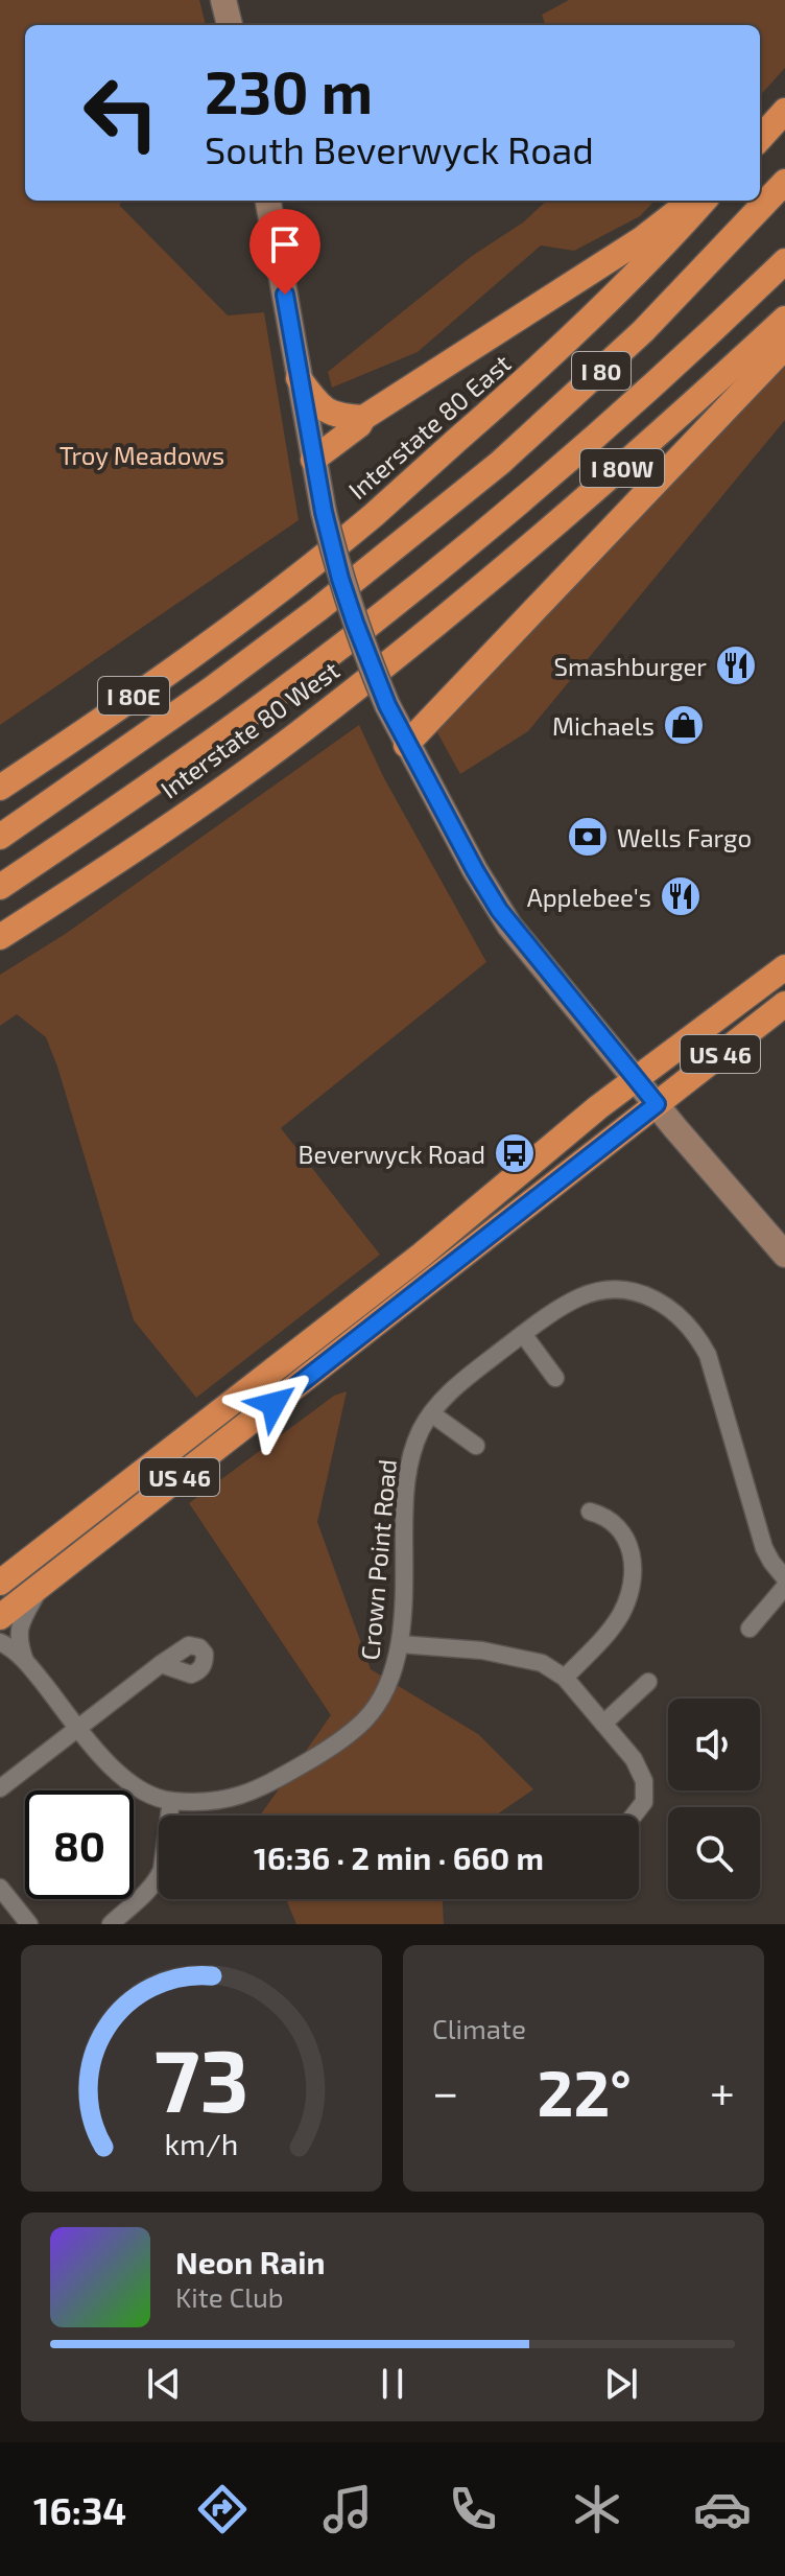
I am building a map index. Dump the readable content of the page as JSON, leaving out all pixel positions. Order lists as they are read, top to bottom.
{
  "streets": {
    "highway": [
      "I 80",
      "Interstate 80 East",
      "I 80W",
      "I 80E",
      "Interstate 80 West",
      "US 46"
    ],
    "street": ["Crown Point Road"]
  },
  "parks": ["Troy Meadows"],
  "places": {
    "restaurant": ["Smashburger", "Applebee's"],
    "shop": ["Michaels"],
    "bank": ["Wells Fargo"],
    "bus stop": ["Beverwyck Road"]
  },
  "page": {
    "turn": ["230 m", "South Beverwyck Road"],
    "limit": "80",
    "trip": "16:36 · 2 min · 660 m",
    "tile": "Climate",
    "heat": ["−", "22°", "+"],
    "song": ["Neon Rain", "Kite Club"],
    "tabs": "16:34",
    "gauge": ["73", "km/h"]
  }
}
